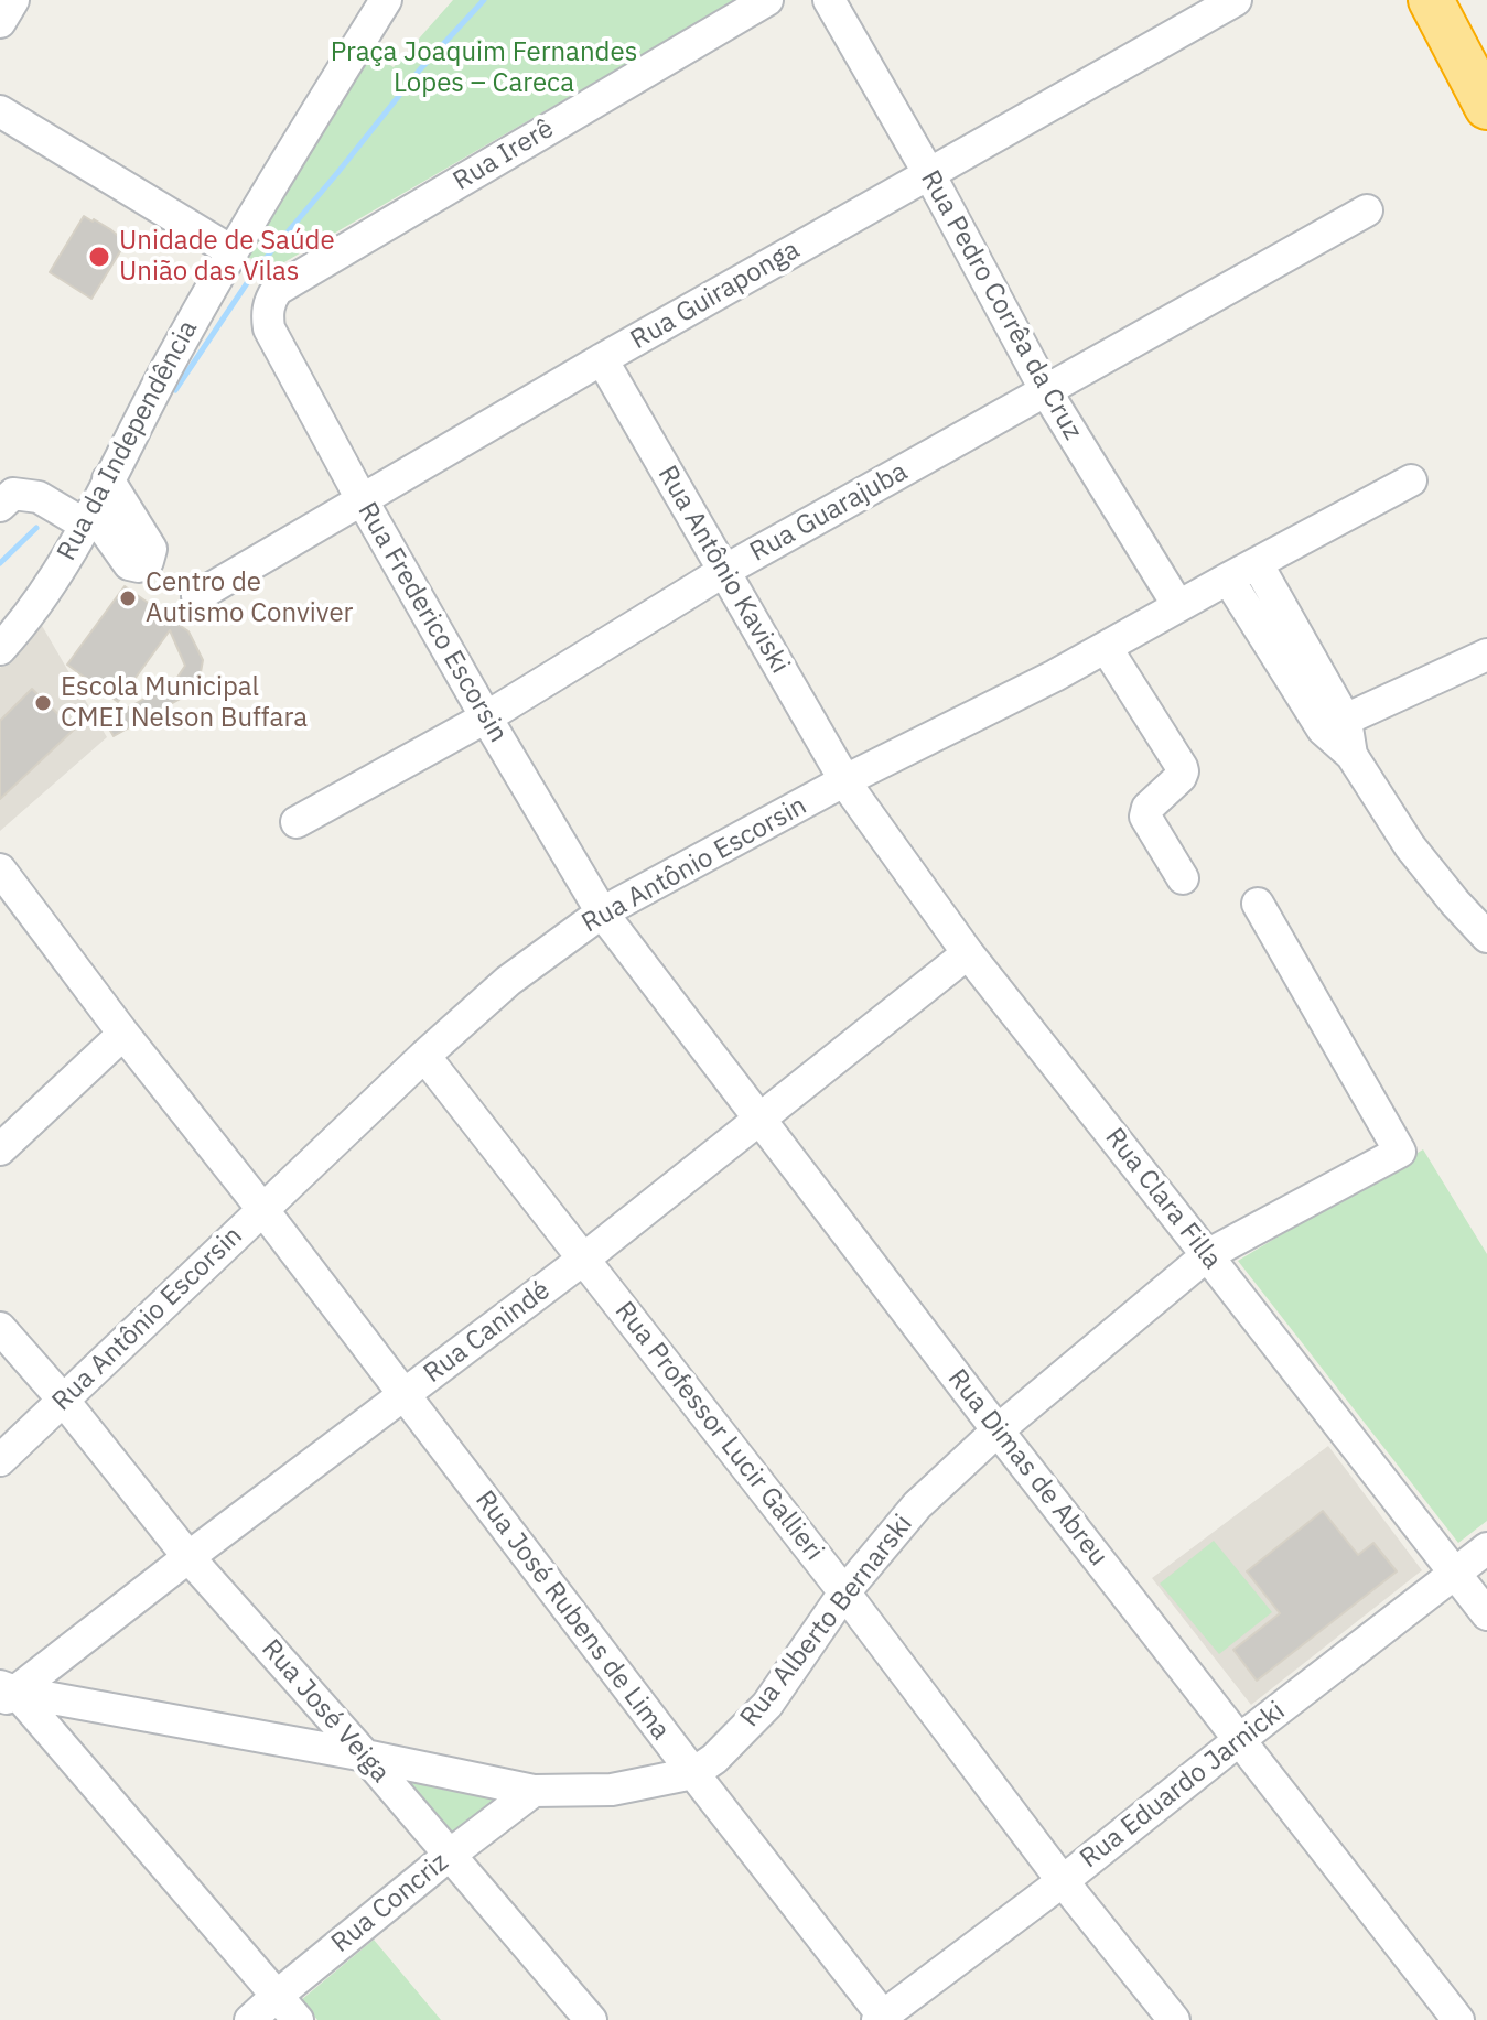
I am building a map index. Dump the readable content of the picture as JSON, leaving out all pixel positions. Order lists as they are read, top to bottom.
{
  "streets": {
    "street": [
      "Rua Irerê",
      "Rua Guiraponga",
      "Rua Pedro Corrêa da Cruz",
      "Rua da Independência",
      "Rua Guarajuba",
      "Rua Antônio Kaviski",
      "Rua Frederico Escorsin",
      "Rua Antônio Escorsin",
      "Rua Clara Filla",
      "Rua Canindé",
      "Rua Professor Lucir Gallieri",
      "Rua Dimas de Abreu",
      "Rua José Rubens de Lima",
      "Rua Alberto Bernarski",
      "Rua José Veiga",
      "Rua Eduardo Jarnicki",
      "Rua Concriz"
    ]
  },
  "crossings": [
    ["Rua Irerê", "Rua Frederico Escorsin"],
    ["Rua Guiraponga", "Rua Pedro Corrêa da Cruz"],
    ["Rua Guiraponga", "Rua Antônio Kaviski"],
    ["Rua Guiraponga", "Rua Frederico Escorsin"],
    ["Rua Pedro Corrêa da Cruz", "Rua Guarajuba"],
    ["Rua Pedro Corrêa da Cruz", "Rua Antônio Escorsin"],
    ["Rua Guarajuba", "Rua Antônio Kaviski"],
    ["Rua Guarajuba", "Rua Frederico Escorsin"],
    ["Rua Antônio Kaviski", "Rua Antônio Escorsin"],
    ["Rua Antônio Kaviski", "Rua Clara Filla"],
    ["Rua Frederico Escorsin", "Rua Antônio Escorsin"],
    ["Rua Frederico Escorsin", "Rua Dimas de Abreu"],
    ["Rua Antônio Escorsin", "Rua Clara Filla"],
    ["Rua Antônio Escorsin", "Rua Professor Lucir Gallieri"],
    ["Rua Antônio Escorsin", "Rua Dimas de Abreu"],
    ["Rua Antônio Escorsin", "Rua José Rubens de Lima"],
    ["Rua Antônio Escorsin", "Rua José Veiga"],
    ["Rua Clara Filla", "Rua Canindé"],
    ["Rua Clara Filla", "Rua Alberto Bernarski"],
    ["Rua Clara Filla", "Rua Eduardo Jarnicki"],
    ["Rua Canindé", "Rua Professor Lucir Gallieri"],
    ["Rua Canindé", "Rua Dimas de Abreu"],
    ["Rua Canindé", "Rua José Rubens de Lima"],
    ["Rua Canindé", "Rua Alberto Bernarski"],
    ["Rua Canindé", "Rua José Veiga"],
    ["Rua Professor Lucir Gallieri", "Rua Alberto Bernarski"],
    ["Rua Professor Lucir Gallieri", "Rua Eduardo Jarnicki"],
    ["Rua Dimas de Abreu", "Rua Alberto Bernarski"],
    ["Rua Dimas de Abreu", "Rua Eduardo Jarnicki"],
    ["Rua José Rubens de Lima", "Rua Alberto Bernarski"],
    ["Rua José Rubens de Lima", "Rua Eduardo Jarnicki"],
    ["Rua Alberto Bernarski", "Rua José Veiga"],
    ["Rua Alberto Bernarski", "Rua Concriz"],
    ["Rua José Veiga", "Rua Concriz"]
  ],
  "parks": ["Praça Joaquim Fernandes Lopes – Careca"],
  "places": ["Unidade de Saúde União das Vilas", "Centro de Autismo Conviver", "Escola Municipal CMEI Nelson Buffara"]
}
